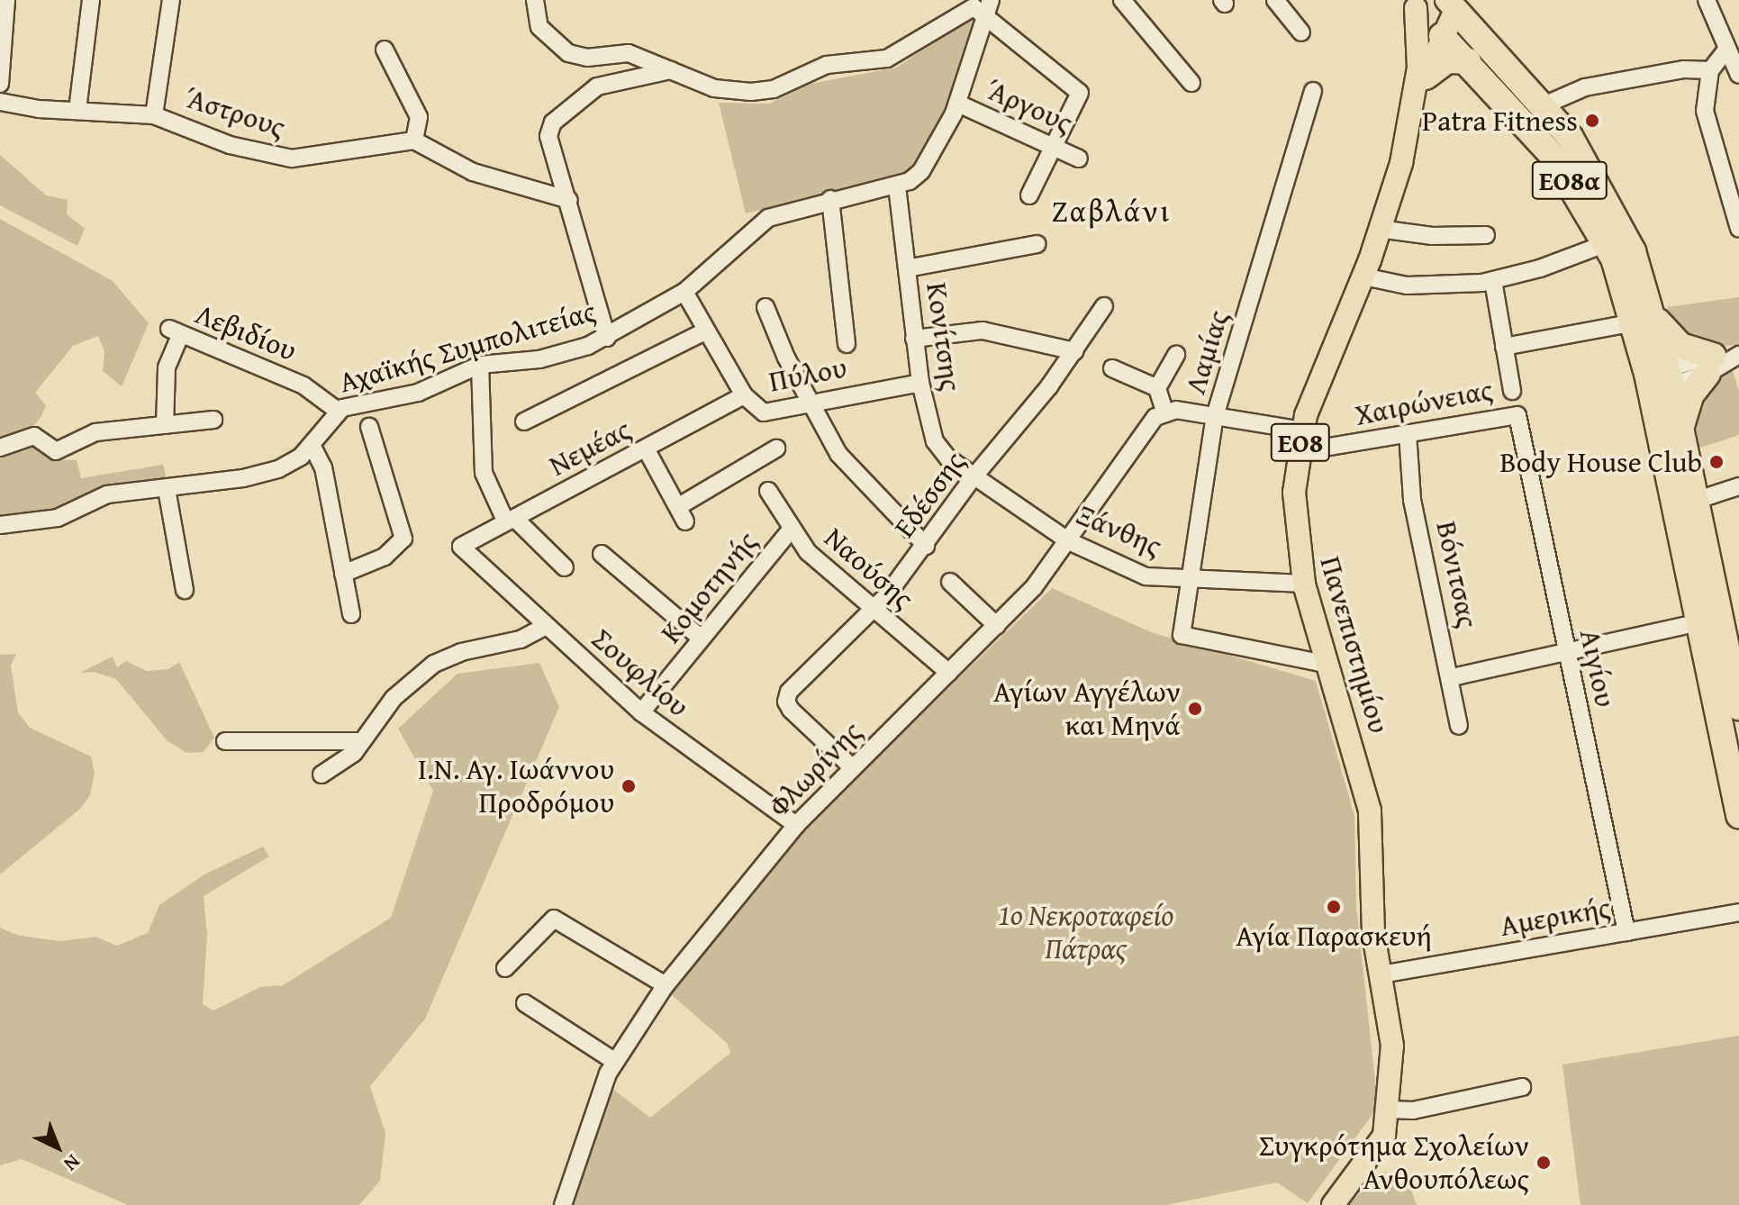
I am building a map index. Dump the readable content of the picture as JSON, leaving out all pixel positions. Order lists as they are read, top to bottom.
{
  "streets": {
    "highway": ["ΕΟ8α"],
    "main road": ["ΕΟ8", "Πανεπιστημίου"],
    "street": [
      "Άργους",
      "Άστρους",
      "Λεβιδίου",
      "Κονίτσης",
      "Αχαϊκής Συμπολιτείας",
      "Λαμίας",
      "Πύλου",
      "Χαιρώνειας",
      "Νεμέας",
      "Εδέσσης",
      "Ξάνθης",
      "Ναούσης",
      "Βόνιτσας",
      "Κομοτηνής",
      "Αιγίου",
      "Σουφλίου",
      "Φλωρίνης",
      "Αμερικής"
    ]
  },
  "crossings": [
    ["Άργους", "Αχαϊκής Συμπολιτείας"],
    ["ΕΟ8α", "ΕΟ8"],
    ["ΕΟ8α", "Πανεπιστημίου"],
    ["Λεβιδίου", "Αχαϊκής Συμπολιτείας"],
    ["Κονίτσης", "Αχαϊκής Συμπολιτείας"],
    ["Κονίτσης", "Πύλου"],
    ["Κονίτσης", "Εδέσσης"],
    ["Κονίτσης", "Ξάνθης"],
    ["Αχαϊκής Συμπολιτείας", "Πύλου"],
    ["Λαμίας", "Ξάνθης"],
    ["Λαμίας", "Πανεπιστημίου"],
    ["Πύλου", "Νεμέας"],
    ["Χαιρώνειας", "Βόνιτσας"],
    ["Χαιρώνειας", "Πανεπιστημίου"],
    ["Χαιρώνειας", "Αιγίου"],
    ["ΕΟ8", "Πανεπιστημίου"],
    ["Νεμέας", "Σουφλίου"],
    ["Εδέσσης", "Ξάνθης"],
    ["Εδέσσης", "Ναούσης"],
    ["Εδέσσης", "Φλωρίνης"],
    ["Ξάνθης", "Πανεπιστημίου"],
    ["Ξάνθης", "Φλωρίνης"],
    ["Ναούσης", "Κομοτηνής"],
    ["Ναούσης", "Φλωρίνης"],
    ["Κομοτηνής", "Σουφλίου"],
    ["Πανεπιστημίου", "Αμερικής"],
    ["Αιγίου", "Αμερικής"],
    ["Σουφλίου", "Φλωρίνης"]
  ],
  "districts": ["Ζαβλάνι"],
  "parks": ["1o Νεκροταφείο Πάτρας"],
  "places": [
    "Patra Fitness",
    "Body House Club",
    "Αγίων Αγγέλων και Μηνά",
    "Ι.Ν. Αγ. Ιωάννου Προδρόμου",
    "Αγία Παρασκευή",
    "Συγκρότημα Σχολείων Ανθουπόλεως"
  ],
  "north": "bottom right"
}
